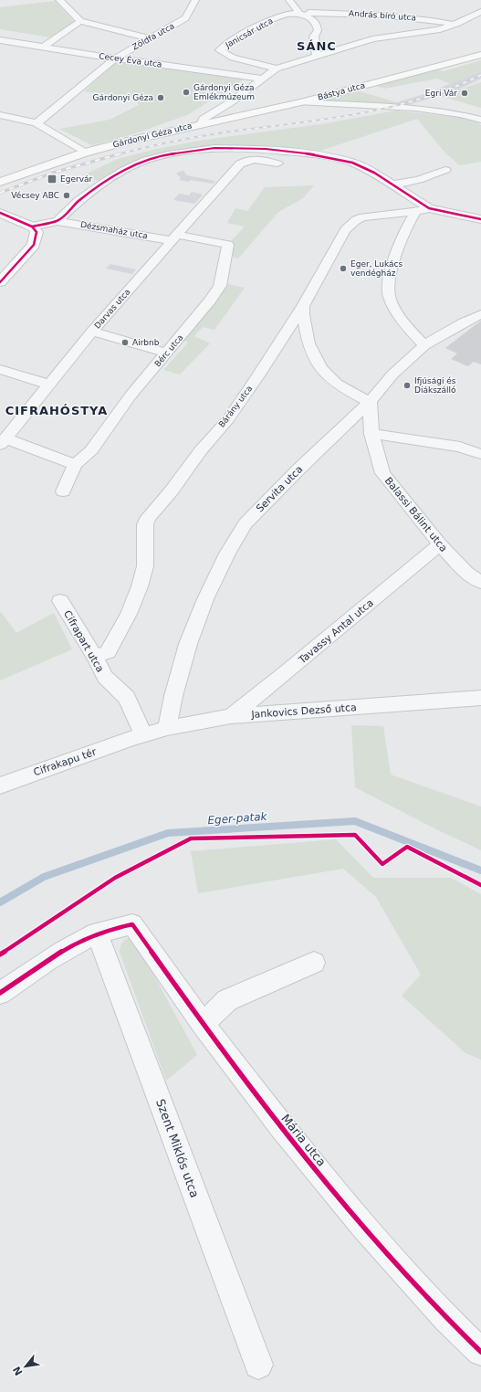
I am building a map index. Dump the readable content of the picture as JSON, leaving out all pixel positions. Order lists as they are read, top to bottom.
{
  "streets": {
    "street": [
      "András bíró utca",
      "Janicsár utca",
      "Zöldfa utca",
      "Cecey Éva utca",
      "Bástya utca",
      "Gárdonyi Géza utca",
      "Dézsmaház utca",
      "Darvas utca",
      "Bérc utca",
      "Bárány utca",
      "Servita utca",
      "Balassi Bálint utca",
      "Tavassy Antal utca",
      "Cifrapart utca",
      "Jankovics Dezső utca",
      "Cifrakapu tér",
      "Mária utca",
      "Szent Miklós utca"
    ]
  },
  "crossings": [
    ["András bíró utca", "Gárdonyi Géza utca"],
    ["Janicsár utca", "Gárdonyi Géza utca"],
    ["Zöldfa utca", "Cecey Éva utca"],
    ["Cecey Éva utca", "Gárdonyi Géza utca"],
    ["Bástya utca", "Gárdonyi Géza utca"],
    ["Dézsmaház utca", "Darvas utca"],
    ["Dézsmaház utca", "Bérc utca"],
    ["Darvas utca", "Bérc utca"],
    ["Bárány utca", "Cifrapart utca"],
    ["Servita utca", "Balassi Bálint utca"],
    ["Servita utca", "Jankovics Dezső utca"],
    ["Balassi Bálint utca", "Tavassy Antal utca"],
    ["Tavassy Antal utca", "Jankovics Dezső utca"],
    ["Cifrapart utca", "Jankovics Dezső utca"],
    ["Cifrapart utca", "Cifrakapu tér"],
    ["Jankovics Dezső utca", "Cifrakapu tér"],
    ["Mária utca", "Szent Miklós utca"]
  ],
  "districts": ["SÁNC", "CIFRAHÓSTYA"],
  "water": ["Eger-patak"],
  "places": {
    "other": [
      "Gárdonyi Géza Emlékmúzeum",
      "Egri Vár",
      "Gárdonyi Géza",
      "Vécsey ABC",
      "Eger, Lukács vendégház",
      "Airbnb",
      "Ifjúsági és Diákszálló"
    ],
    "transit": ["Egervár"]
  },
  "north": "bottom left"
}
